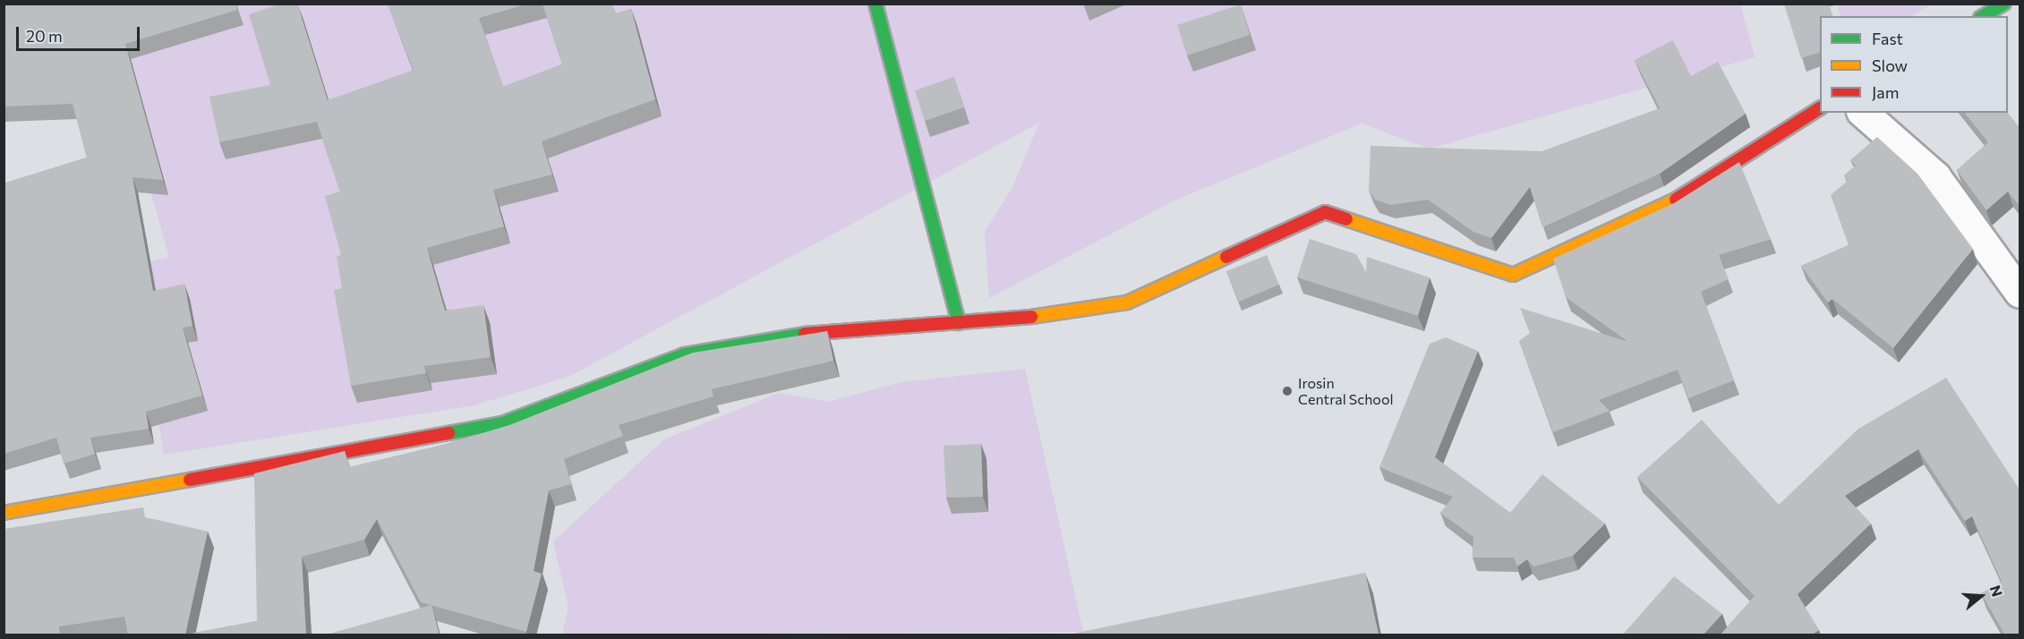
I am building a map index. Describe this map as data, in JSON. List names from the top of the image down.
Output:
{
  "places": ["Irosin Central School"],
  "legend": ["Fast", "Slow", "Jam"],
  "scale_bar": "20 m",
  "north": "right"
}
